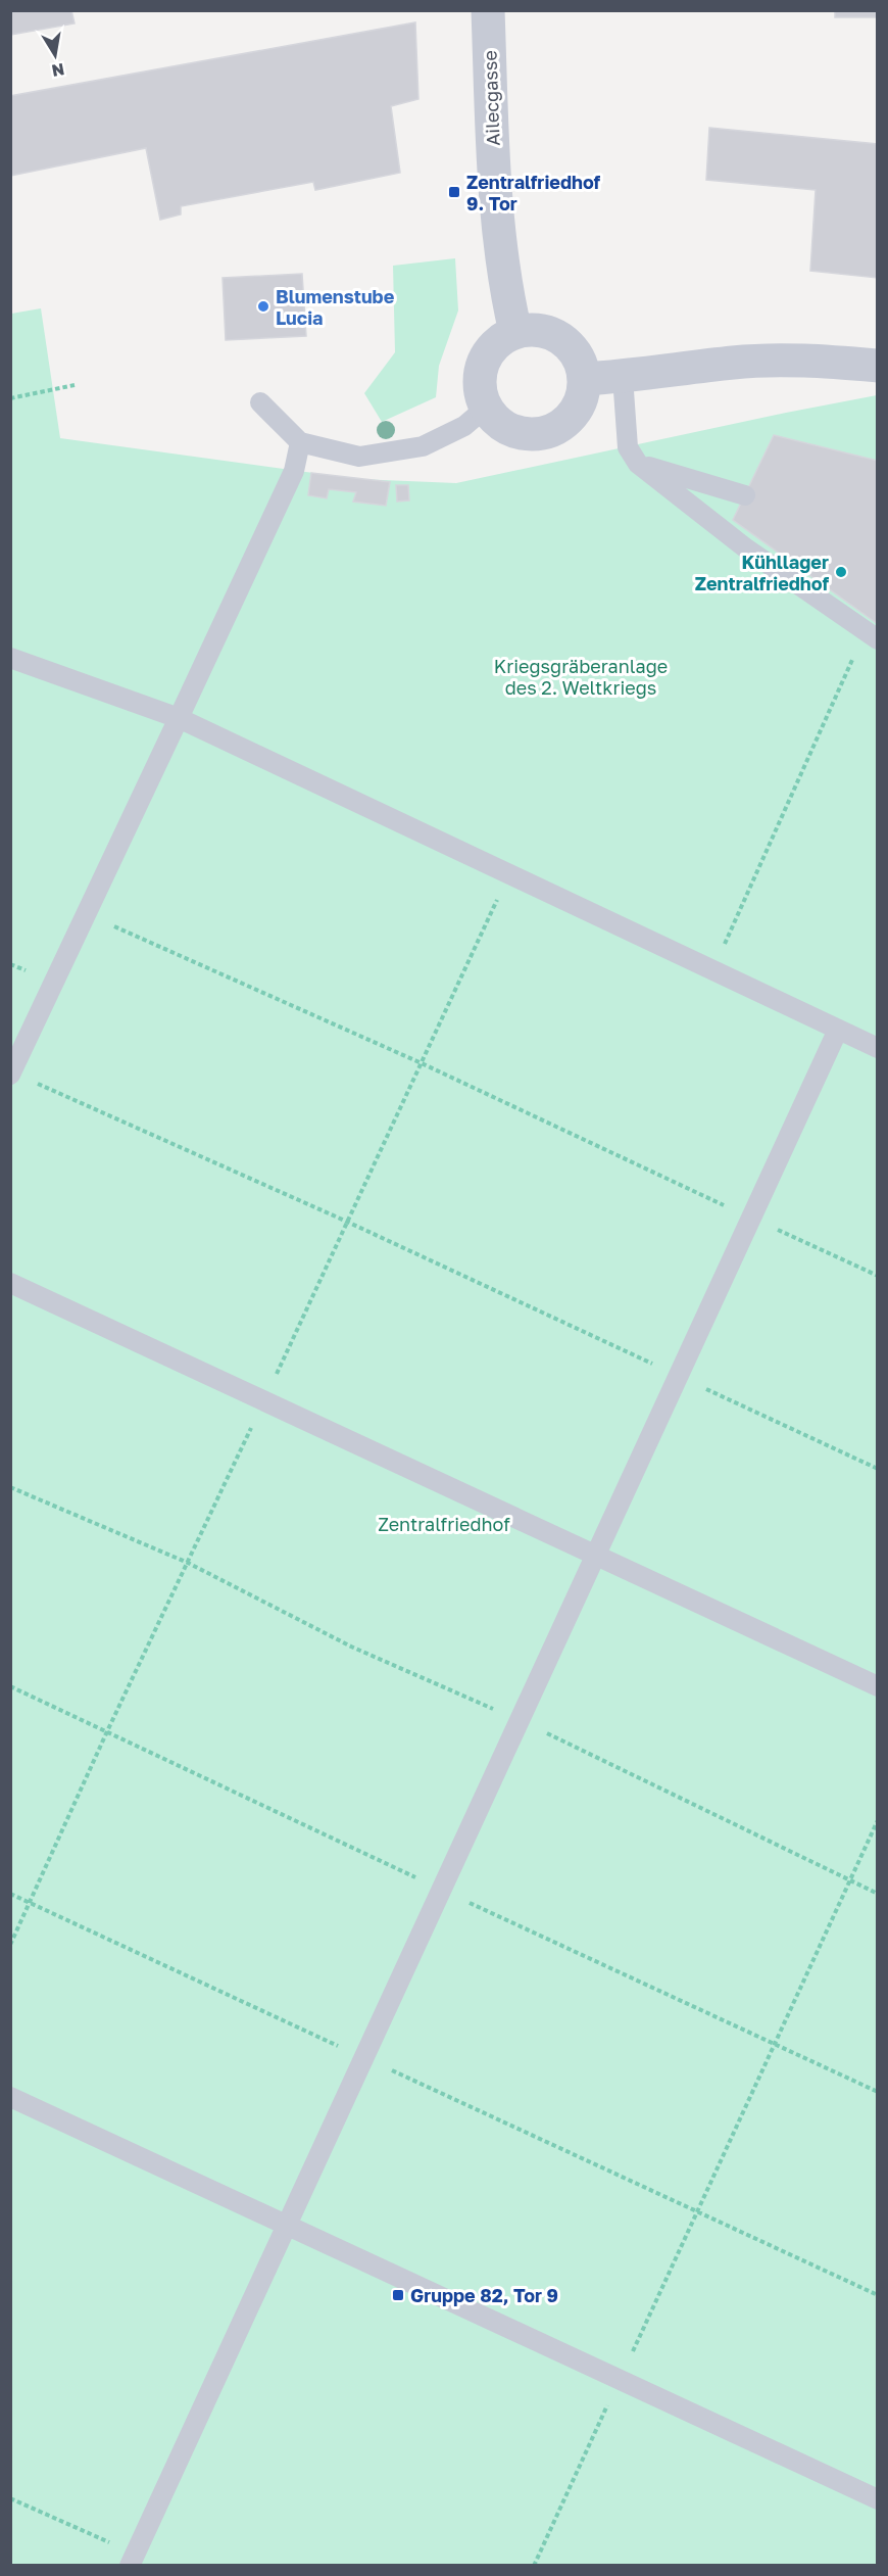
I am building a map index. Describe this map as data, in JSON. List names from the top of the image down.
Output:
{
  "streets": {
    "street": ["Ailecgasse"]
  },
  "parks": ["Kriegsgräberanlage des 2. Weltkriegs", "Zentralfriedhof"],
  "places": {
    "transit": ["Zentralfriedhof 9. Tor", "Gruppe 82, Tor 9"],
    "other": ["Blumenstube Lucia", "Kühllager Zentralfriedhof"]
  },
  "north": "bottom"
}
